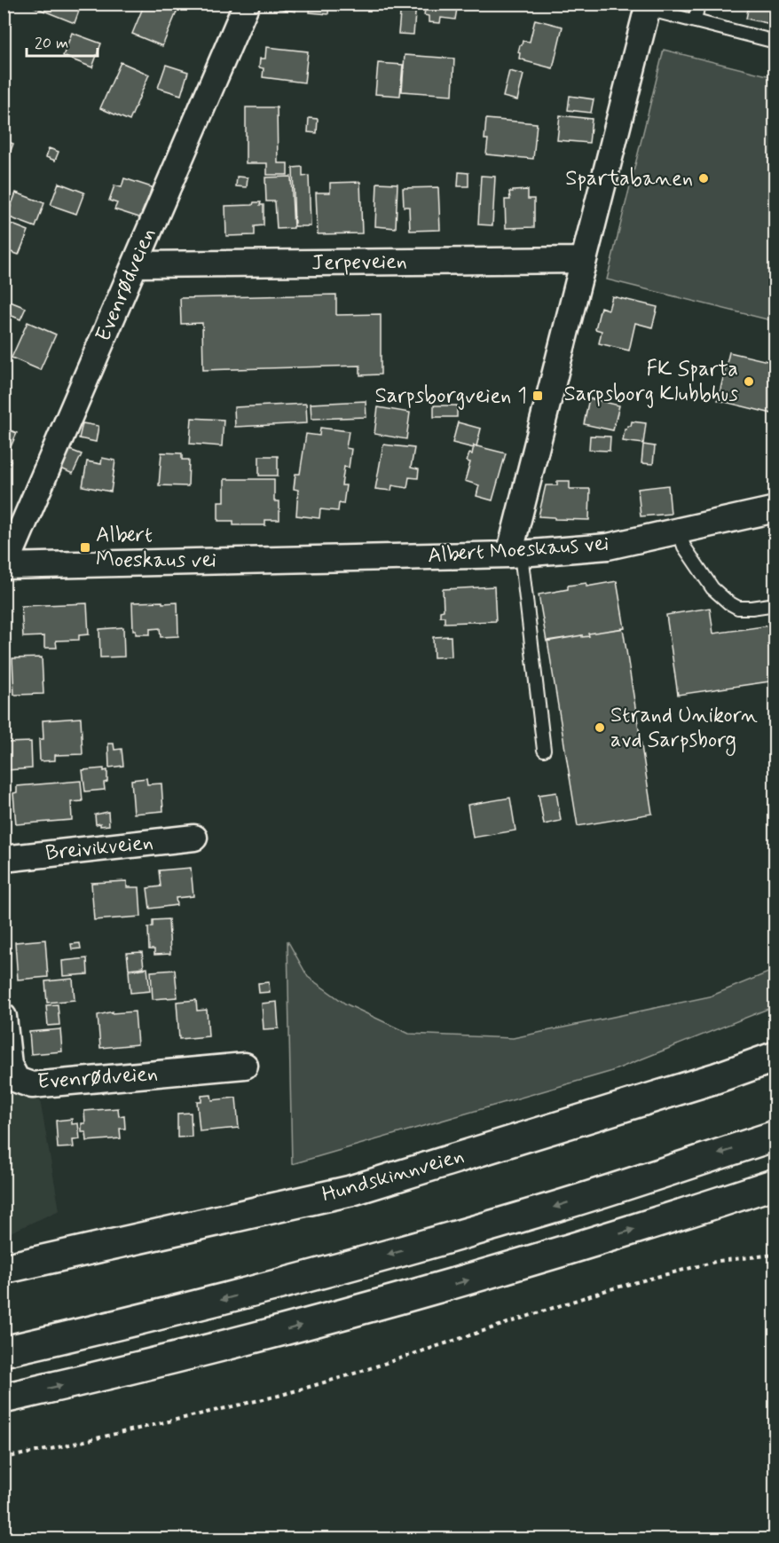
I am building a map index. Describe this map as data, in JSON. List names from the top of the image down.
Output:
{
  "streets": {
    "main road": ["Hundskinnveien"],
    "street": [
      "Jerpeveien",
      "Evenrødveien",
      "Albert Moeskaus vei",
      "Breivikveien"
    ]
  },
  "crossings": [
    ["Jerpeveien", "Evenrødveien"],
    ["Evenrødveien", "Albert Moeskaus vei"]
  ],
  "places": {
    "other": ["Spartabanen", "FK Sparta Sarpsborg Klubbhus", "Strand Unikorn avd Sarpsborg"],
    "transit": ["Sarpsborgveien 1", "Albert Moeskaus vei"]
  },
  "scale_bar": "20 m"
}
